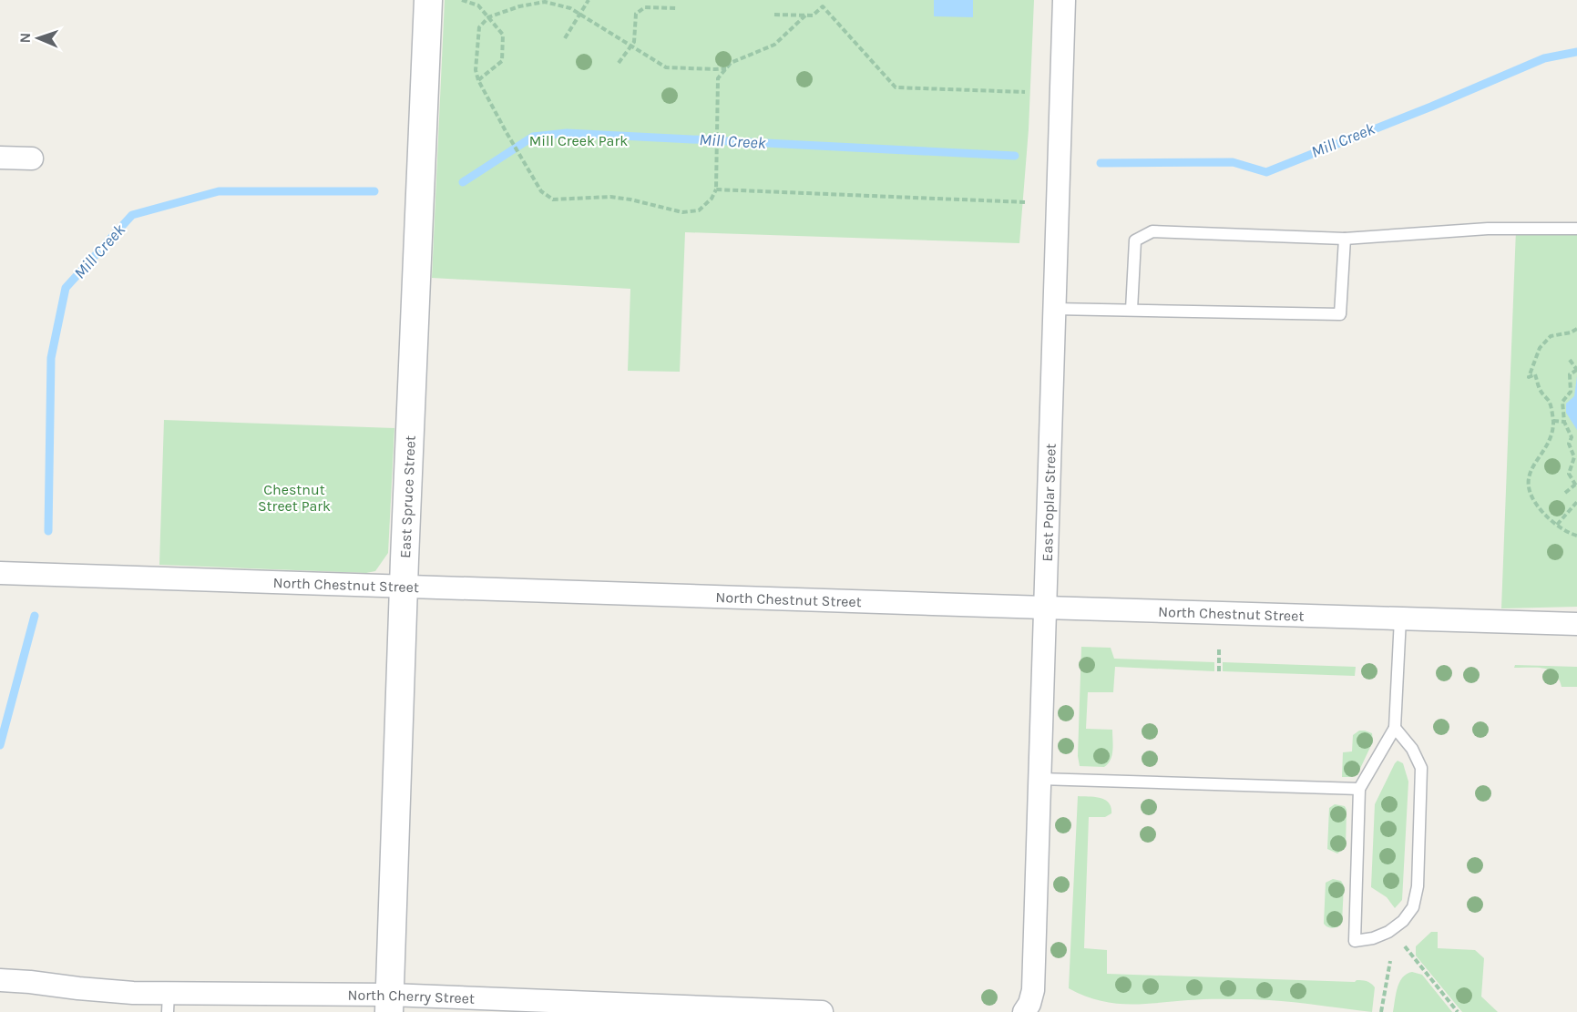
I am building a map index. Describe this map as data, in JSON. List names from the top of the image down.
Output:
{
  "streets": {
    "street": [
      "East Spruce Street",
      "East Poplar Street",
      "North Chestnut Street",
      "North Cherry Street"
    ]
  },
  "crossings": [
    ["East Spruce Street", "North Chestnut Street"],
    ["East Spruce Street", "North Cherry Street"],
    ["East Poplar Street", "North Chestnut Street"]
  ],
  "water": ["Mill Creek"],
  "parks": ["Mill Creek Park", "Chestnut Street Park"],
  "north": "left"
}
